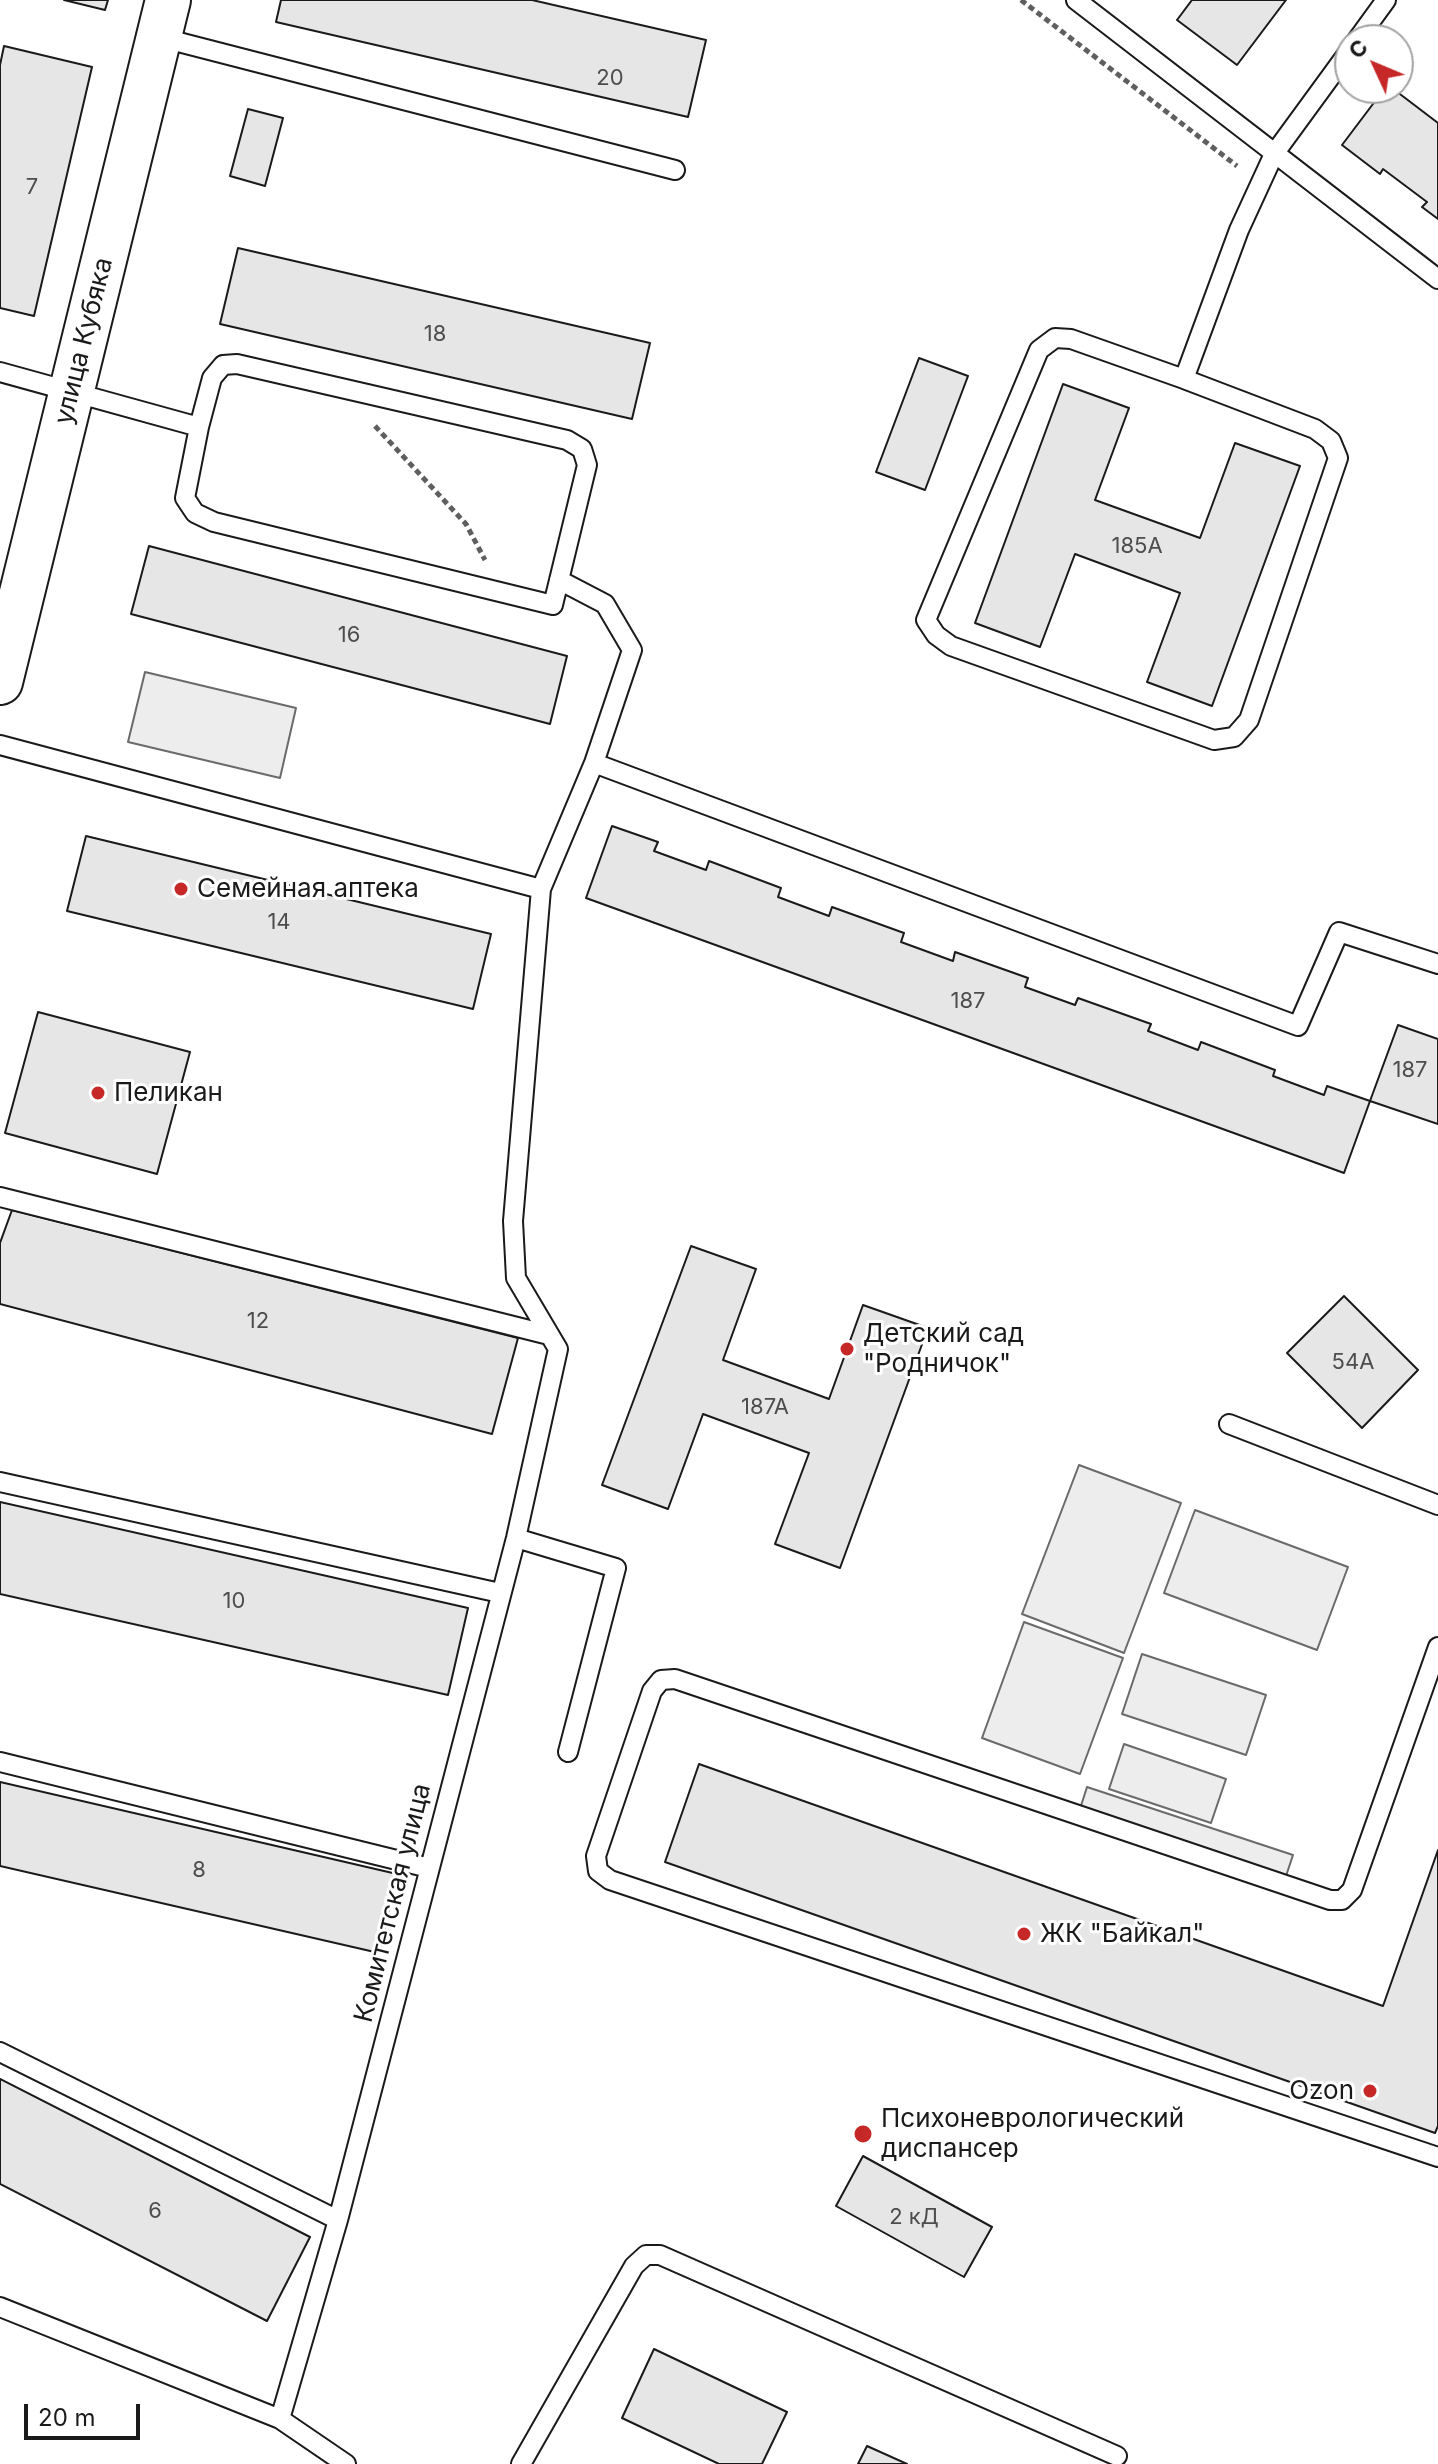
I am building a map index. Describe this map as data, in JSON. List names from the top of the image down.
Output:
{
  "streets": {
    "street": ["улица Кубяка"],
    "lane": ["Комитетская улица"]
  },
  "places": [
    "Семейная аптека",
    "Пеликан",
    "Детский сад \"Родничок\"",
    "ЖК \"Байкал\"",
    "Ozon",
    "Психоневрологический диспансер"
  ],
  "house_numbers": [
    "20",
    "7",
    "18",
    "185А",
    "16",
    "14",
    "187",
    "187",
    "12",
    "54А",
    "187А",
    "10",
    "8",
    "6",
    "2 кД"
  ],
  "scale_bar": "20 m",
  "north": "top left"
}
